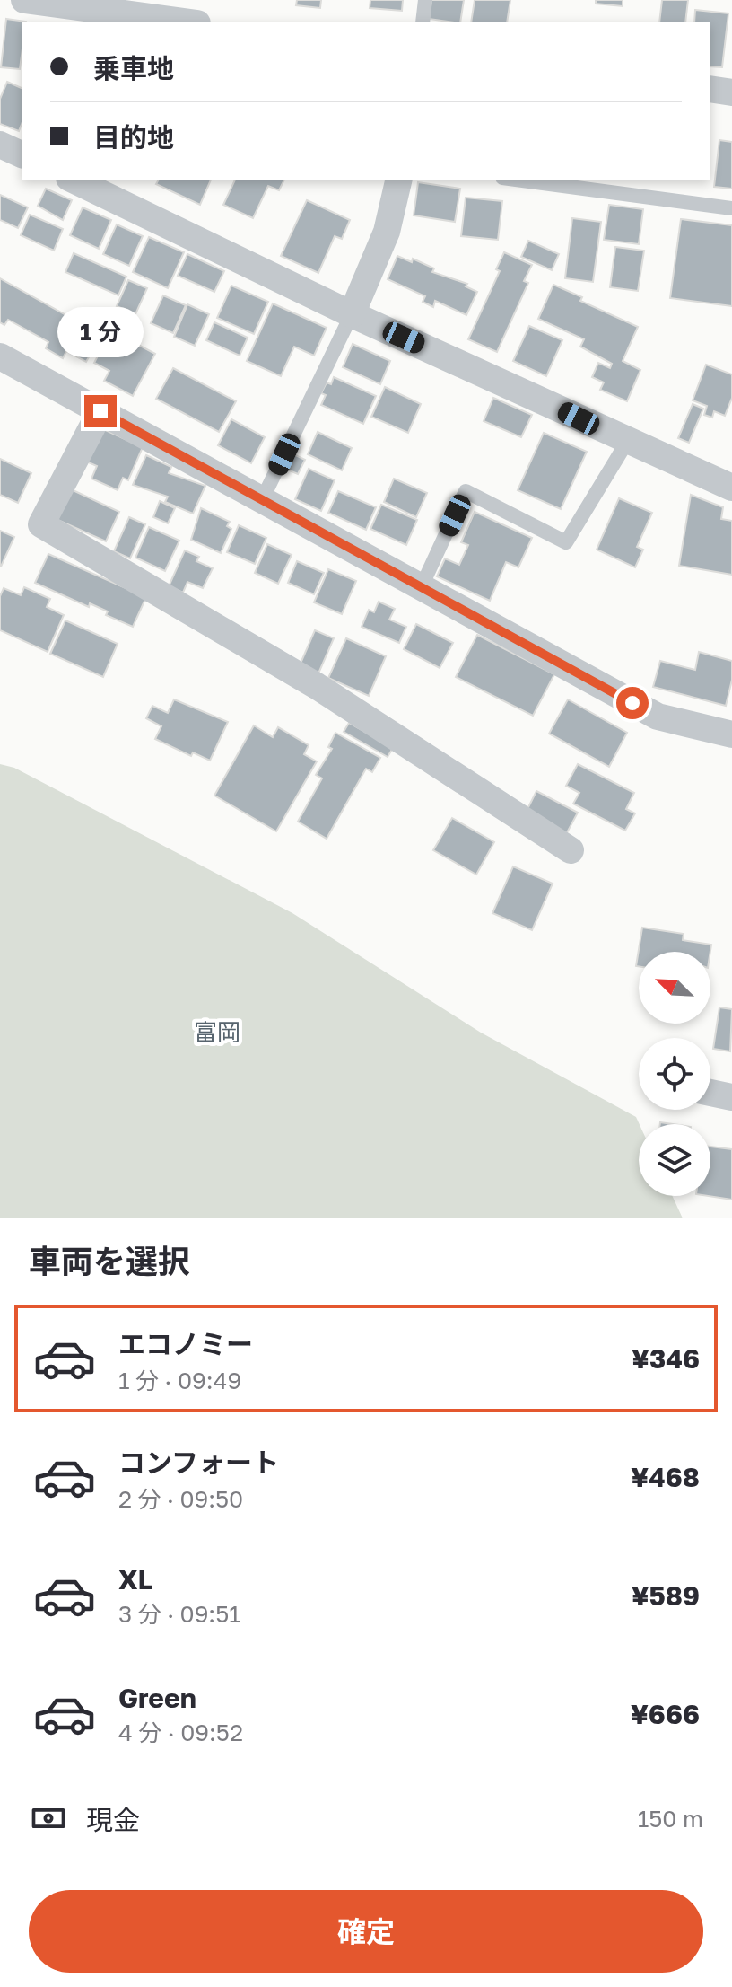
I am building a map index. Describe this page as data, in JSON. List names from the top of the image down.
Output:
{
  "districts": ["富岡"],
  "north": "top left",
  "page": {
    "banner": ["乗車地", "目的地"],
    "bubble": "1 分",
    "heading": "車両を選択",
    "list": [
      {
        "name": "エコノミー",
        "note": "1 分 · 09:49",
        "value": "¥346"
      },
      {
        "name": "コンフォート",
        "note": "2 分 · 09:50",
        "value": "¥468"
      },
      {
        "name": "XL",
        "note": "3 分 · 09:51",
        "value": "¥589"
      },
      {
        "name": "Green",
        "note": "4 分 · 09:52",
        "value": "¥666"
      }
    ],
    "pay": ["現金", "150 m"],
    "buttons": "確定"
  }
}
